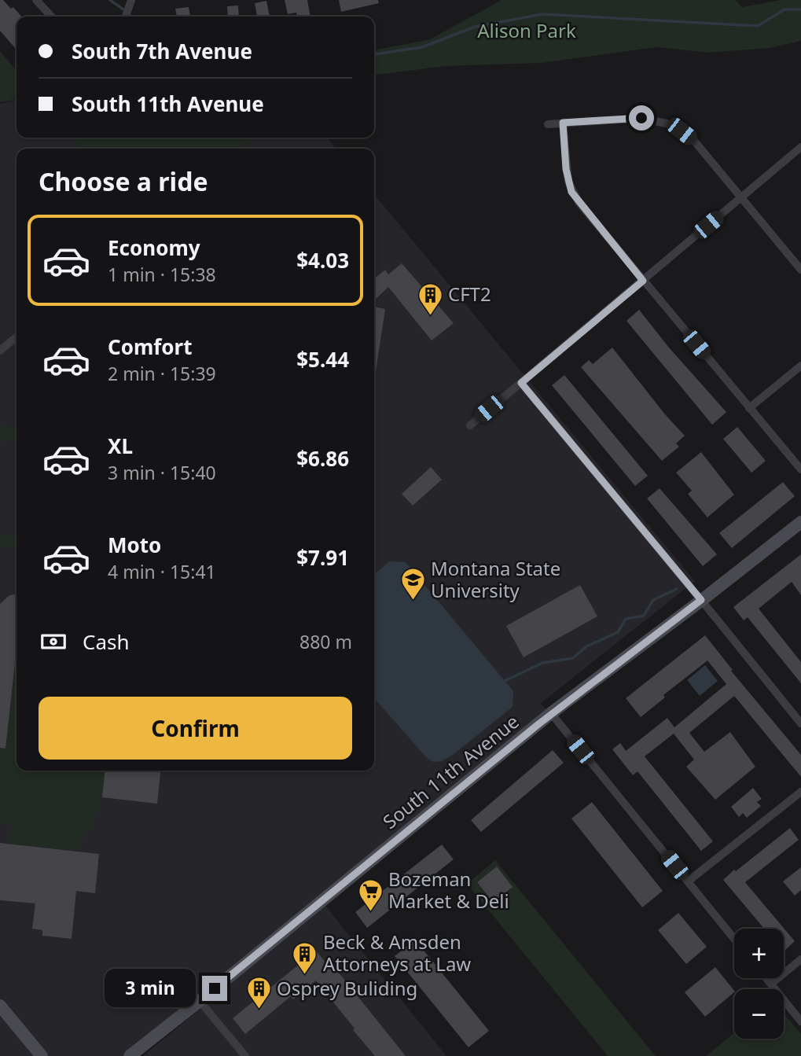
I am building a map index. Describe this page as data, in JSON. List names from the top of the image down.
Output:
{
  "streets": {
    "street": ["South 11th Avenue"]
  },
  "parks": ["Alison Park"],
  "places": {
    "building": ["CFT2", "Beck & Amsden Attorneys at Law", "Osprey Buliding"],
    "school or university": ["Montana State University"],
    "supermarket": ["Bozeman Market & Deli"]
  },
  "page": {
    "banner": ["South 7th Avenue", "South 11th Avenue"],
    "heading": "Choose a ride",
    "list": [
      {
        "name": "Economy",
        "note": "1 min · 15:38",
        "value": "$4.03"
      },
      {
        "name": "Comfort",
        "note": "2 min · 15:39",
        "value": "$5.44"
      },
      {
        "name": "XL",
        "note": "3 min · 15:40",
        "value": "$6.86"
      },
      {
        "name": "Moto",
        "note": "4 min · 15:41",
        "value": "$7.91"
      }
    ],
    "pay": ["Cash", "880 m"],
    "buttons": "Confirm",
    "map_buttons": ["+", "−"],
    "bubble": "3 min"
  }
}
